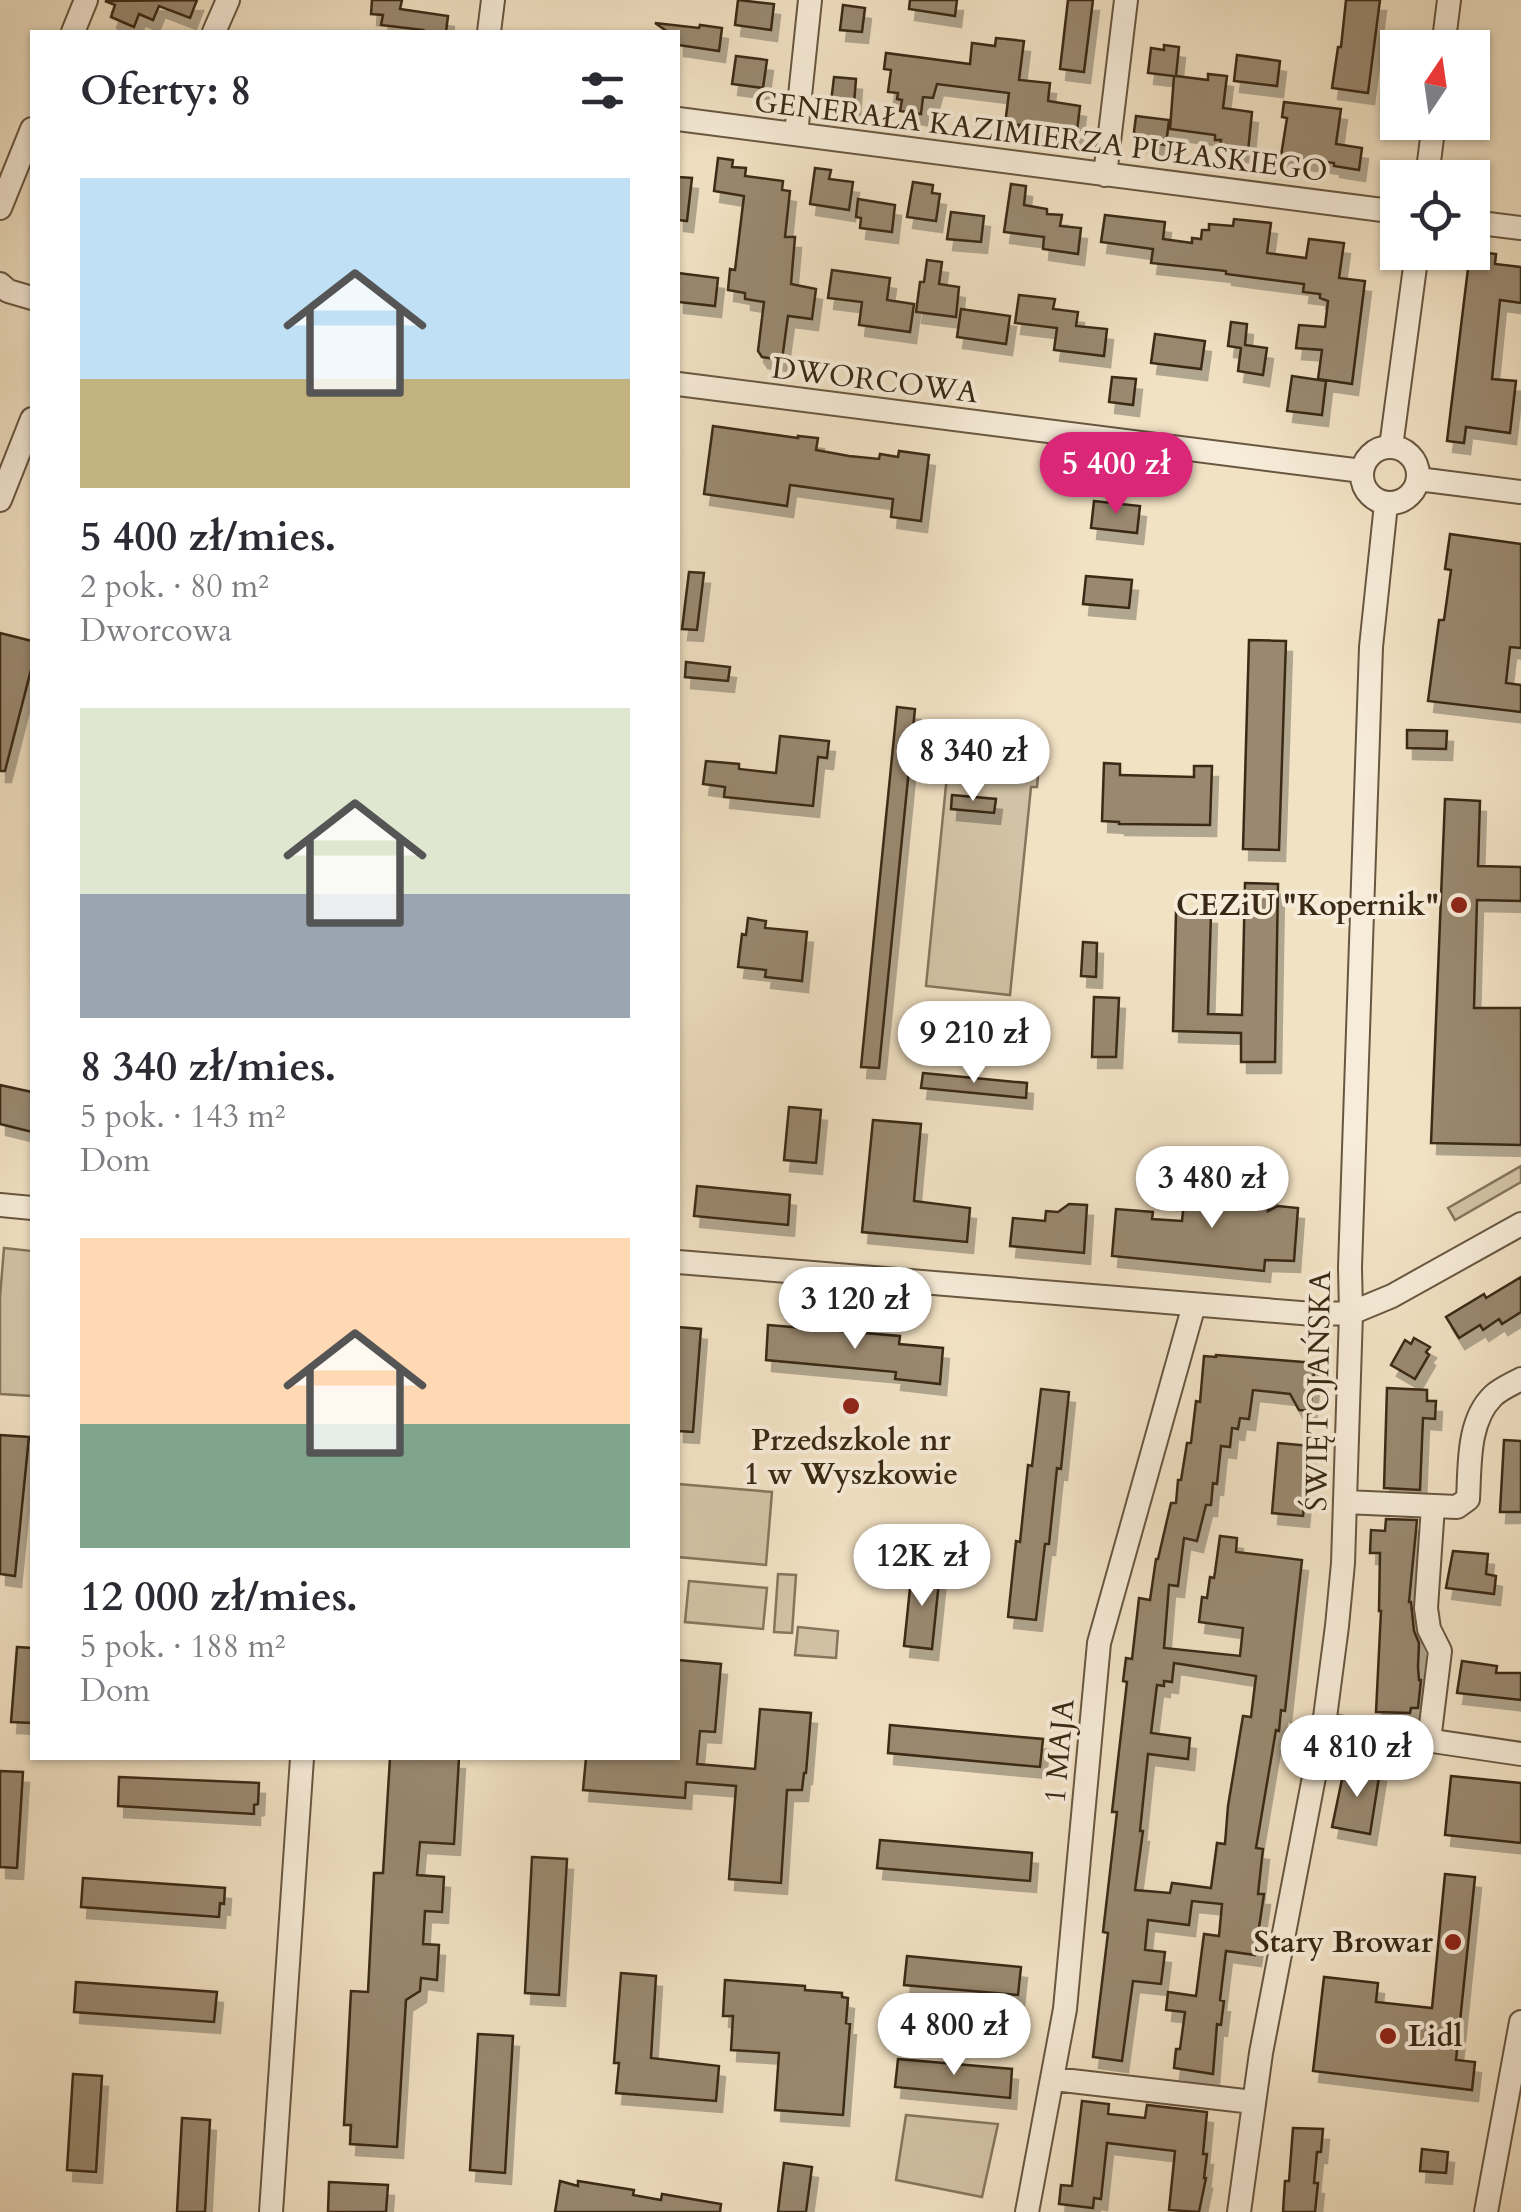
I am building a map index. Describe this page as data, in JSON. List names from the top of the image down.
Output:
{
  "streets": {
    "street": [
      "GENERAŁA KAZIMIERZA PUŁASKIEGO",
      "DWORCOWA",
      "ŚWIĘTOJAŃSKA",
      "1 MAJA"
    ]
  },
  "crossings": [
    ["DWORCOWA", "ŚWIĘTOJAŃSKA"]
  ],
  "places": [
    "CEZiU \"Kopernik\"",
    "Przedszkole nr 1 w Wyszkowie",
    "Stary Browar",
    "Lidl"
  ],
  "north": "top",
  "page": {
    "heading": "Oferty: 8",
    "list": [
      {
        "name": "5 400 zł/mies.",
        "note": "2 pok. · 80 m² · Dworcowa"
      },
      {
        "name": "8 340 zł/mies.",
        "note": "5 pok. · 143 m² · Dom"
      },
      {
        "name": "12 000 zł/mies.",
        "note": "5 pok. · 188 m² · Dom"
      }
    ],
    "price": [
      "5 400 zł",
      "8 340 zł",
      "9 210 zł",
      "3 480 zł",
      "3 120 zł",
      "12K zł",
      "4 810 zł",
      "4 800 zł"
    ]
  }
}
